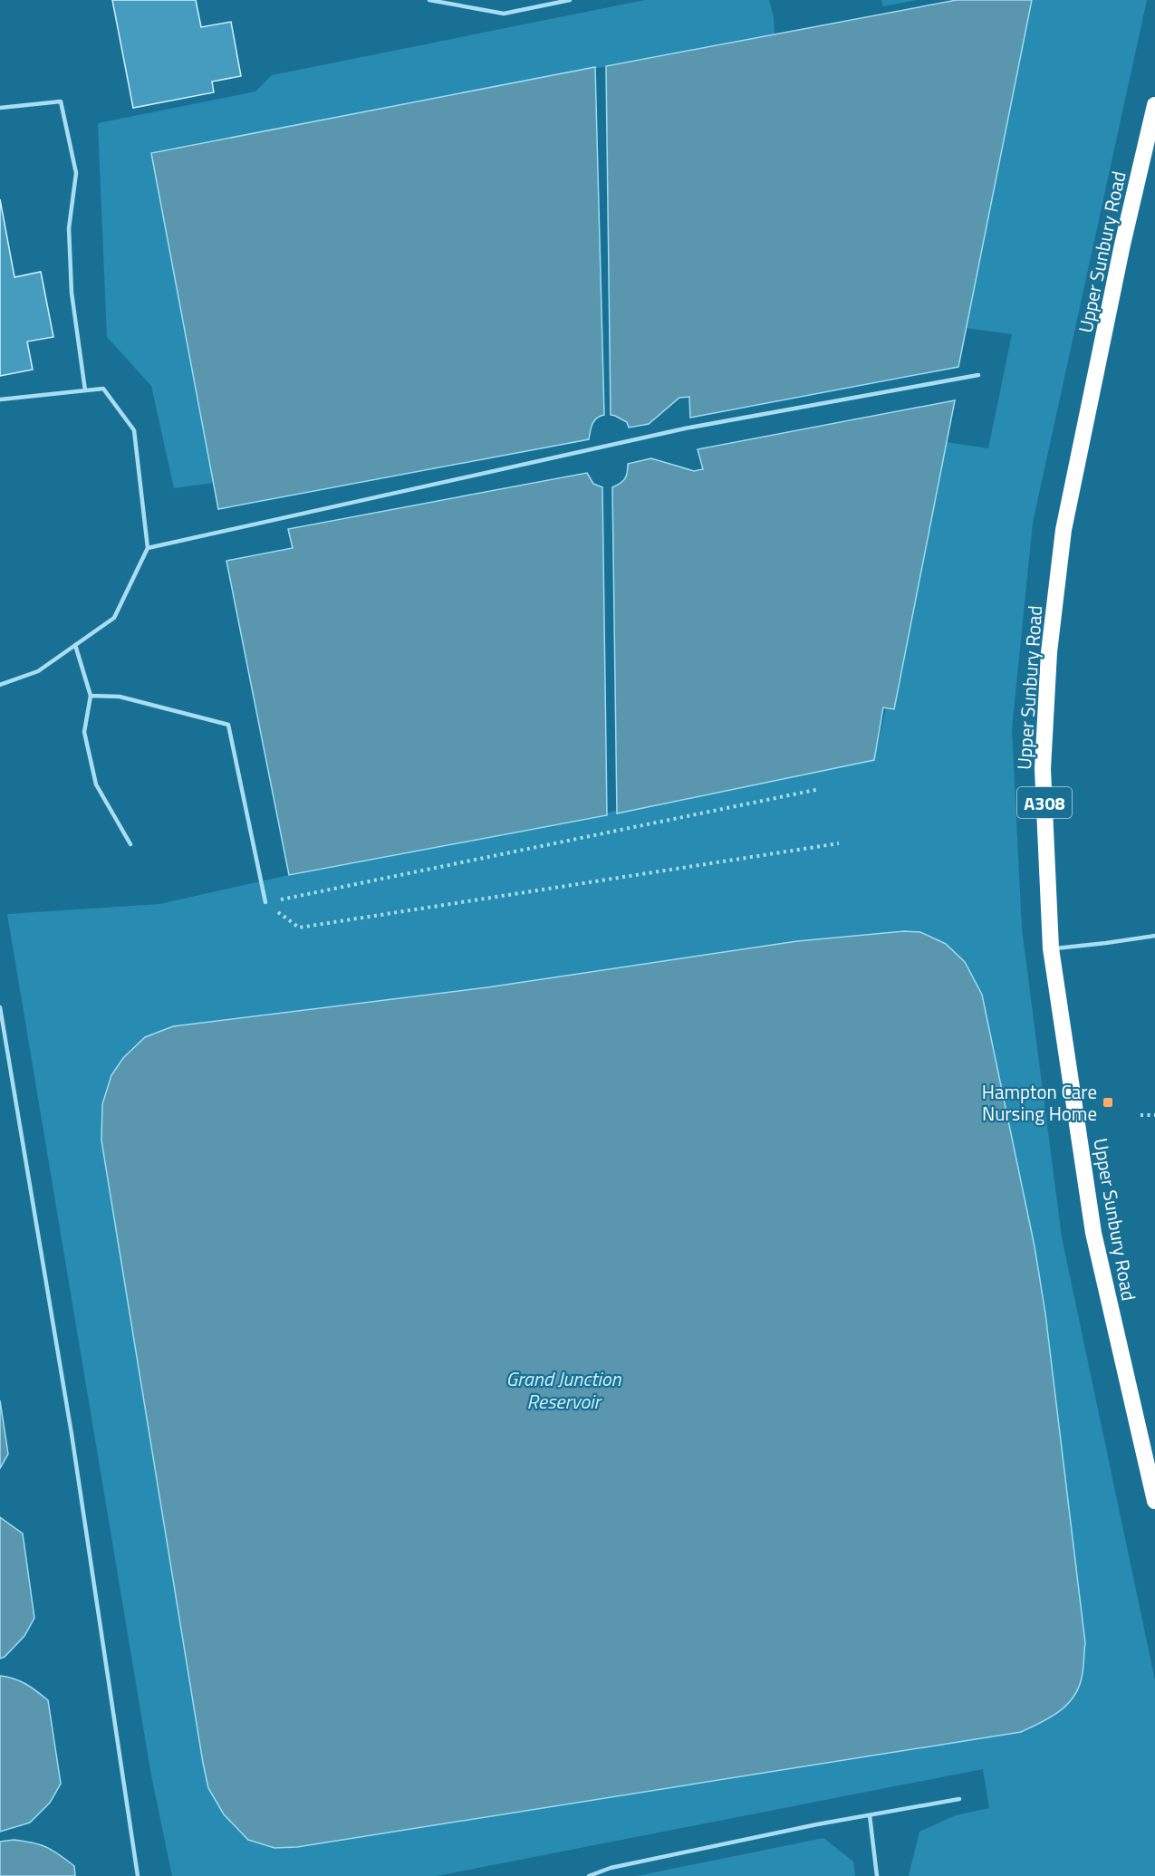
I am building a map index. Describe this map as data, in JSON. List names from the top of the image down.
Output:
{
  "streets": {
    "highway": ["Upper Sunbury Road", "A308"]
  },
  "water": ["Grand Junction Reservoir"],
  "places": {
    "transit": ["Hampton Care Nursing Home"]
  }
}
